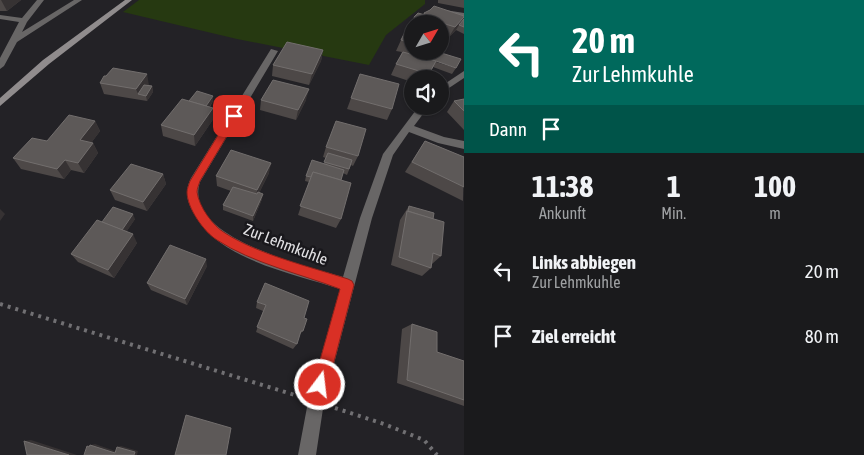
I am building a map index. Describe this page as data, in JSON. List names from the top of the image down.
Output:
{
  "streets": {
    "street": ["Zur Lehmkuhle"]
  },
  "north": "top right",
  "page": {
    "turn": ["20 m", "Zur Lehmkuhle"],
    "then": "Dann",
    "eta": [
      "11:38",
      "Ankunft",
      "1",
      "Min.",
      "100",
      "m"
    ],
    "list": [
      {
        "name": "Links abbiegen",
        "note": "Zur Lehmkuhle",
        "value": "20 m"
      },
      {
        "name": "Ziel erreicht",
        "value": "80 m"
      }
    ]
  }
}
